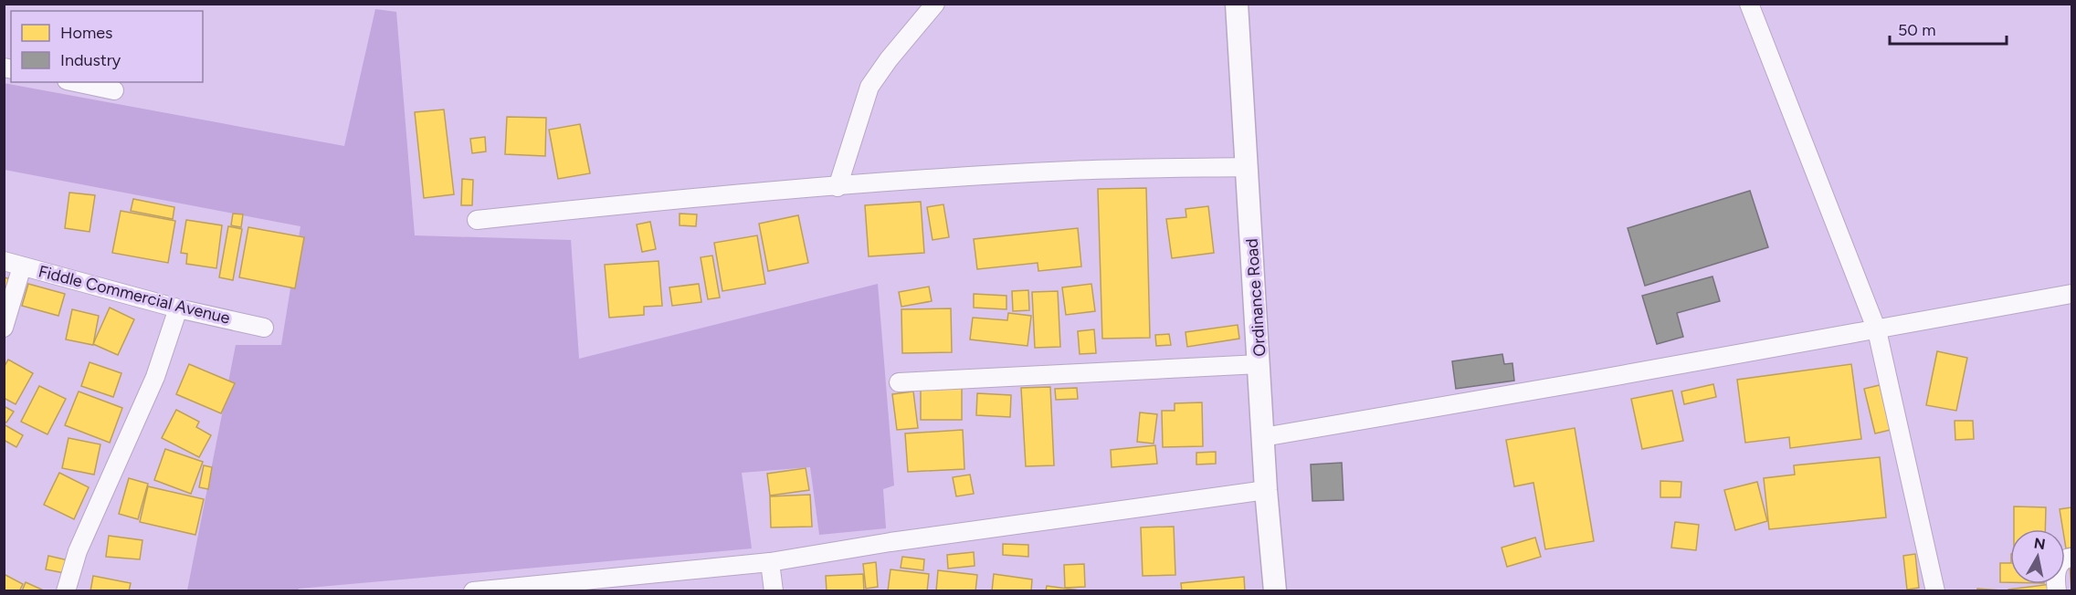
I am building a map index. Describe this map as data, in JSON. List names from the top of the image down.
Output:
{
  "streets": {
    "street": ["Fiddle Commercial Avenue", "Ordinance Road"]
  },
  "legend": ["Homes", "Industry"],
  "scale_bar": "50 m",
  "north": "top"
}
